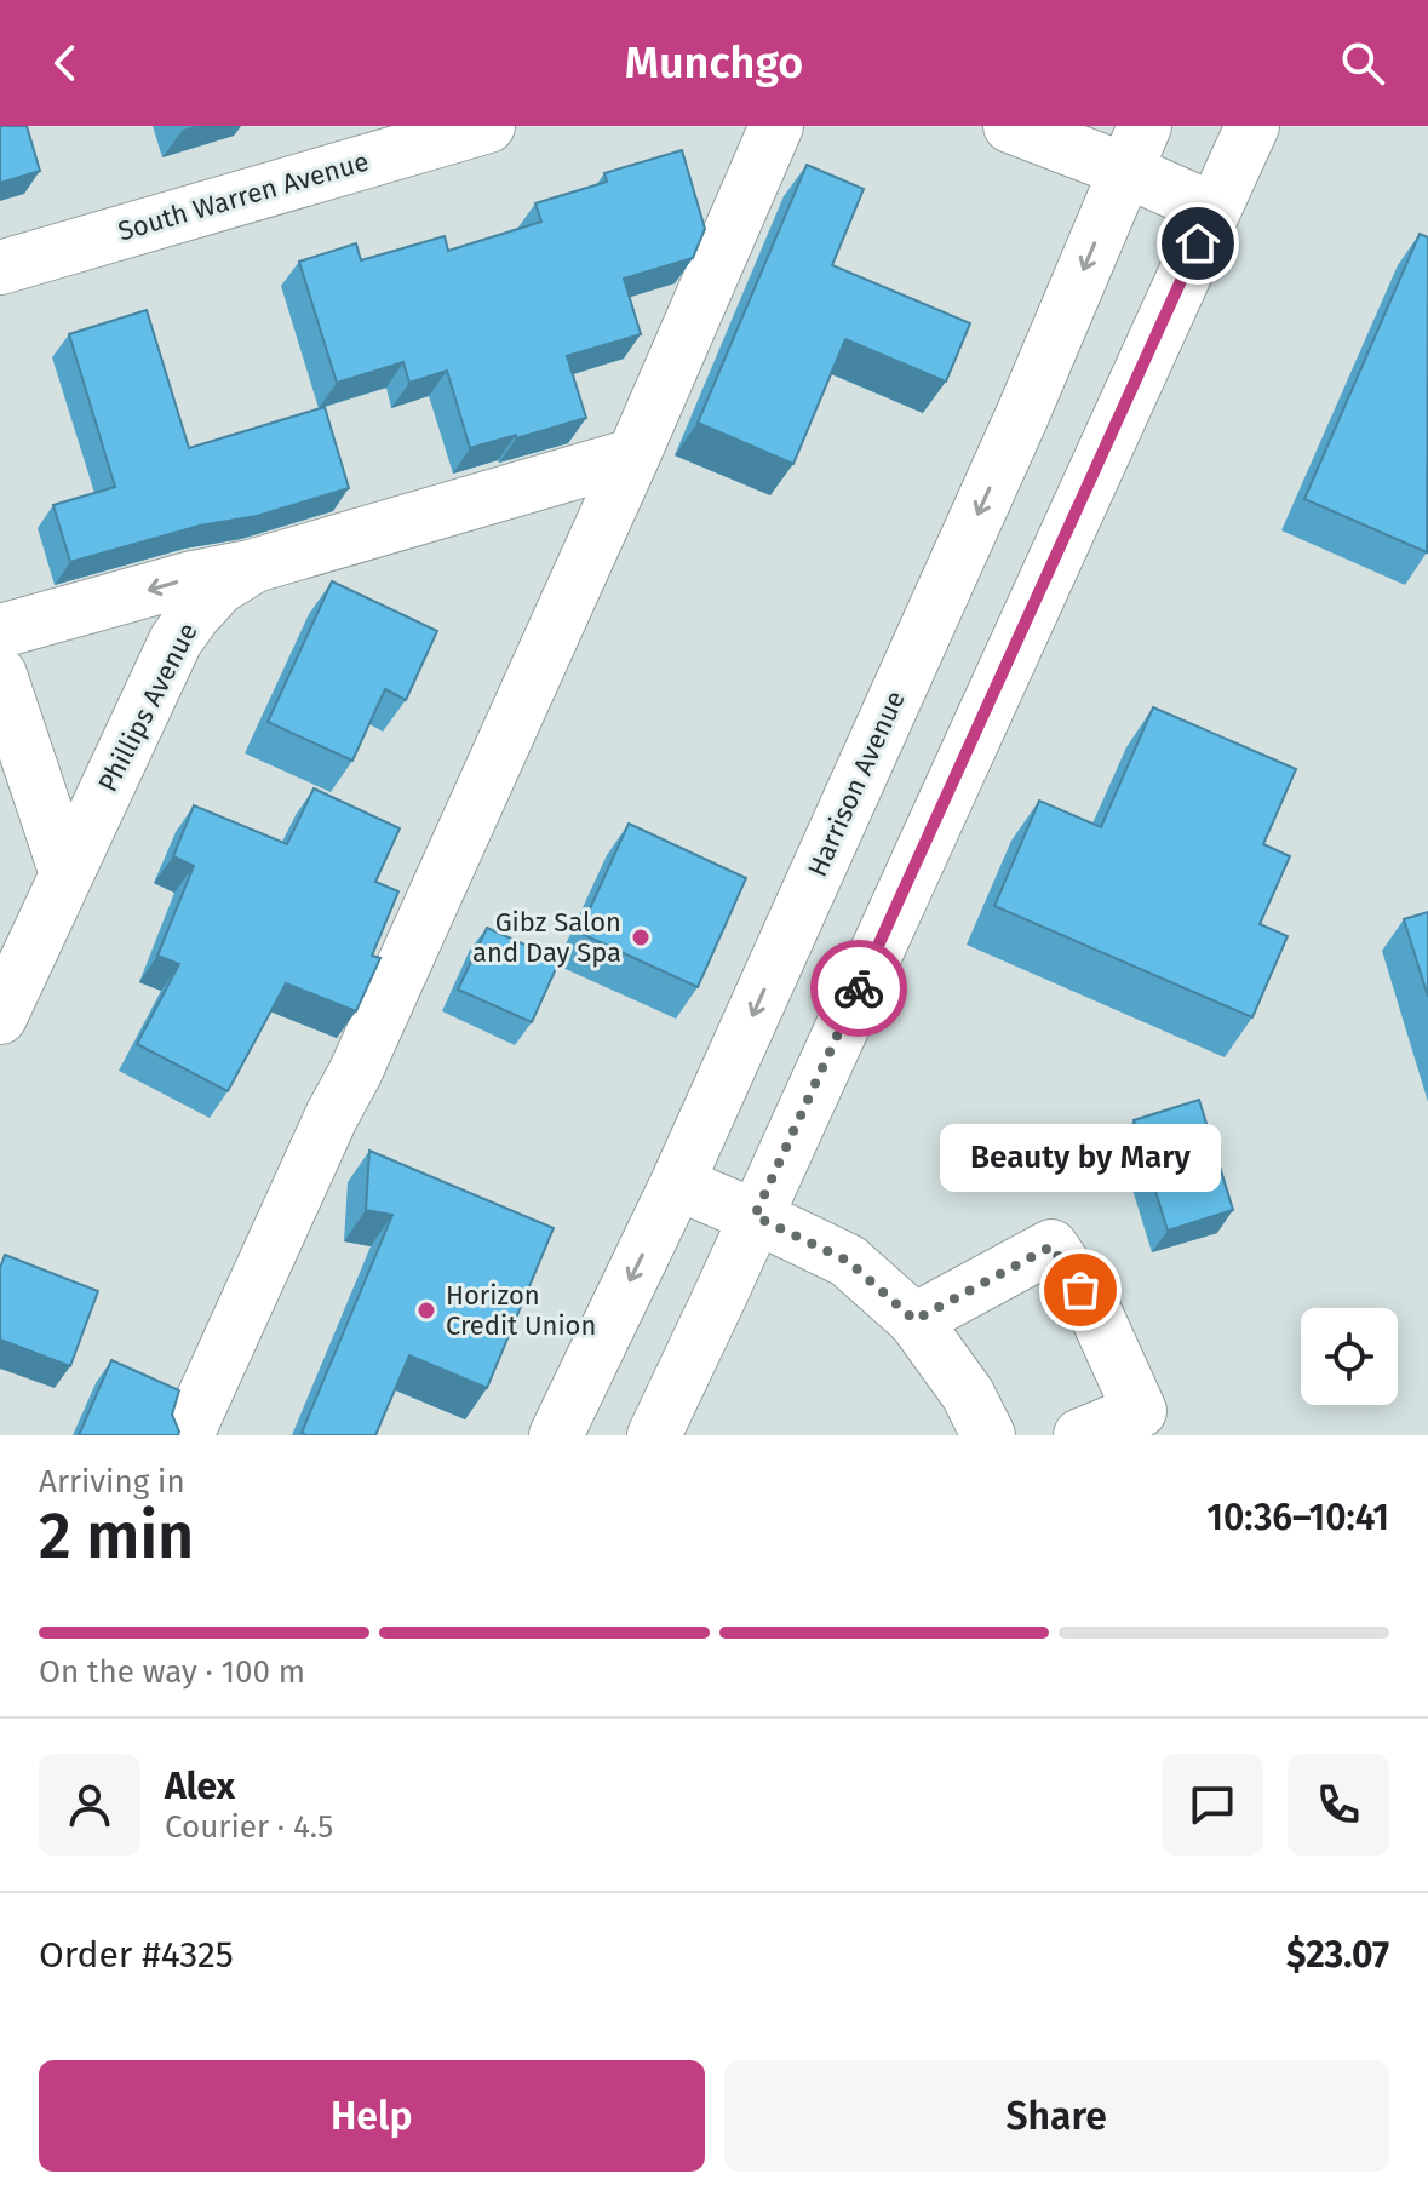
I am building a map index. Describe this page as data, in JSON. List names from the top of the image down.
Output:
{
  "streets": {
    "main road": ["South Warren Avenue", "Phillips Avenue", "Harrison Avenue"]
  },
  "places": ["Gibz Salon and Day Spa", "Beauty by Mary", "Horizon Credit Union"],
  "page": {
    "header": "Munchgo",
    "bubble": "Beauty by Mary",
    "heading": ["2 min", "Arriving in", "10:36–10:41"],
    "panel": [
      "Alex",
      "Courier · 4.5",
      "Order #4325",
      "$23.07"
    ],
    "bar": "On the way · 100 m",
    "buttons": ["Help", "Share"]
  }
}
